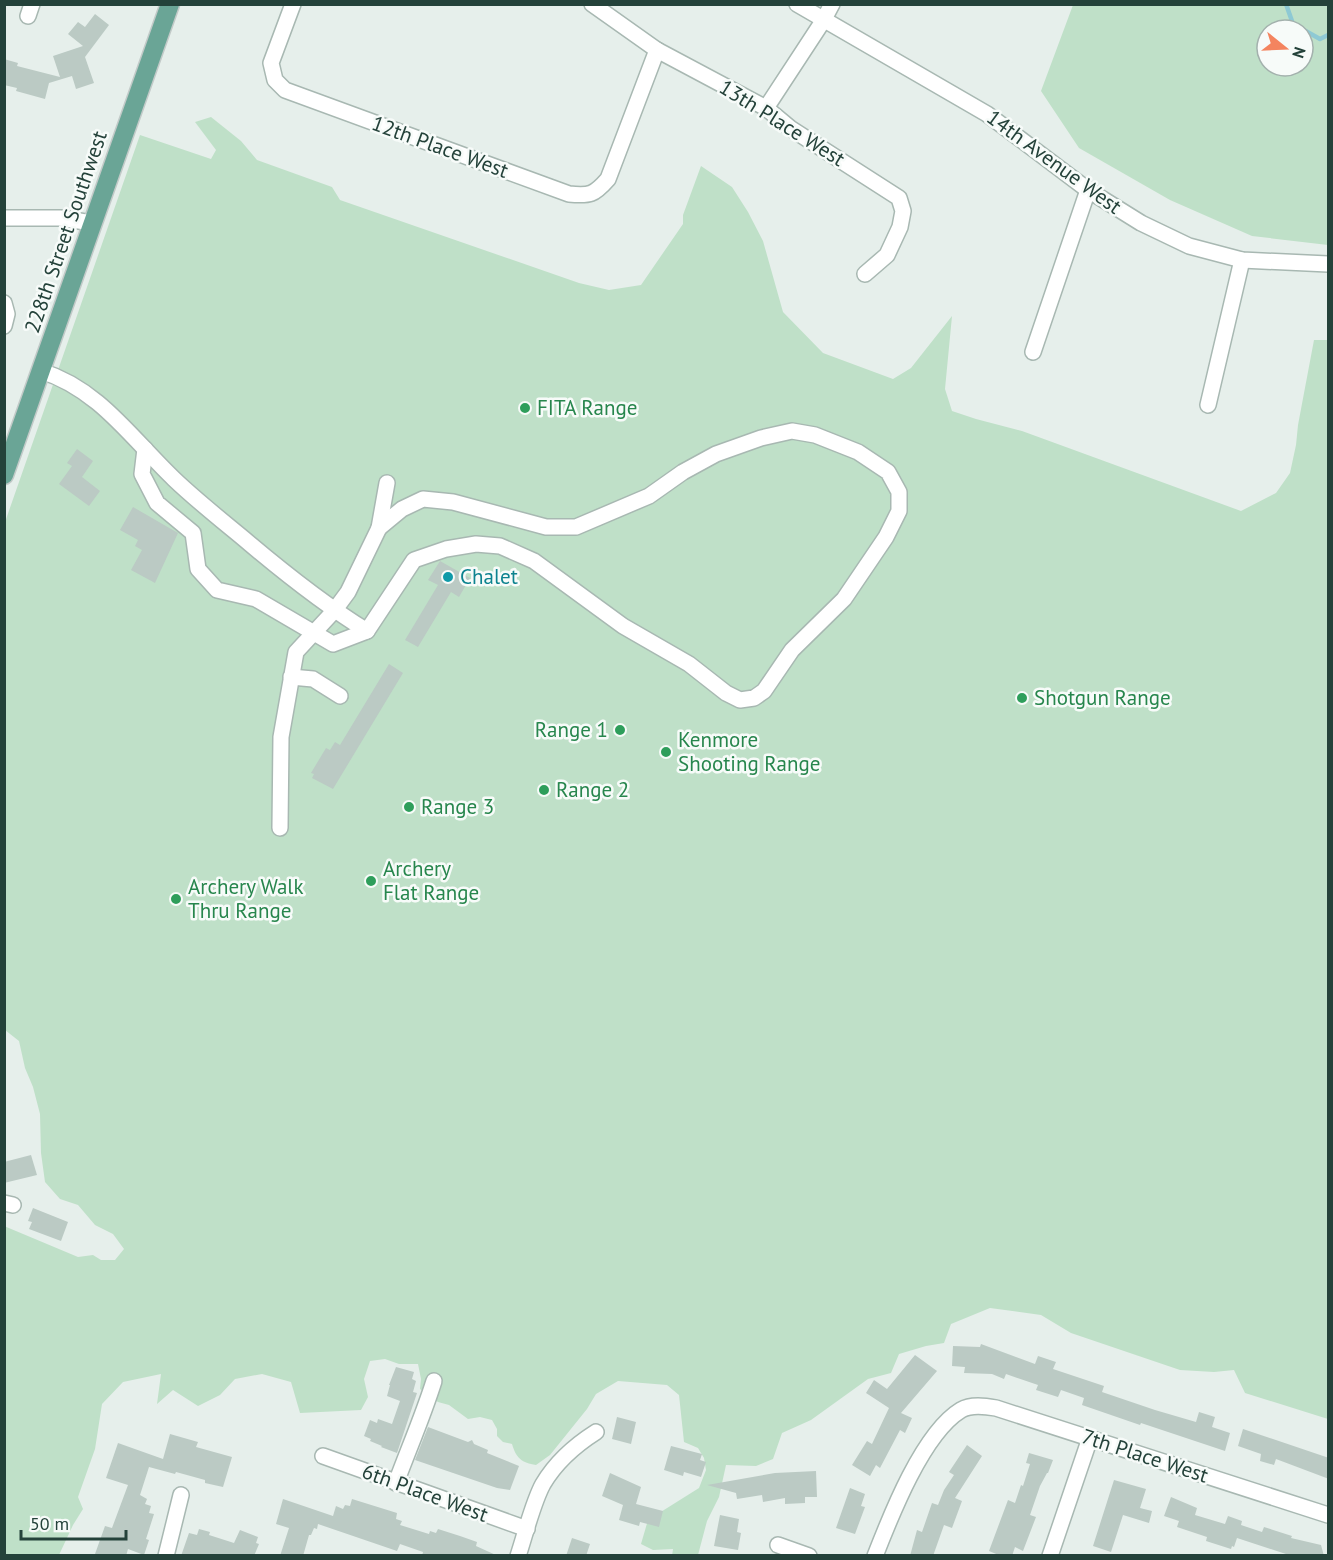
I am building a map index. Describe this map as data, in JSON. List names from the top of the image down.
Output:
{
  "streets": {
    "main road": ["228th Street Southwest"],
    "street": [
      "13th Place West",
      "12th Place West",
      "14th Avenue West",
      "7th Place West",
      "6th Place West"
    ]
  },
  "crossings": [
    ["13th Place West", "12th Place West"]
  ],
  "places": [
    "FITA Range",
    "Chalet",
    "Shotgun Range",
    "Range 1",
    "Kenmore Shooting Range",
    "Range 2",
    "Range 3",
    "Archery Flat Range",
    "Archery Walk Thru Range"
  ],
  "scale_bar": "50 m",
  "north": "right"
}
